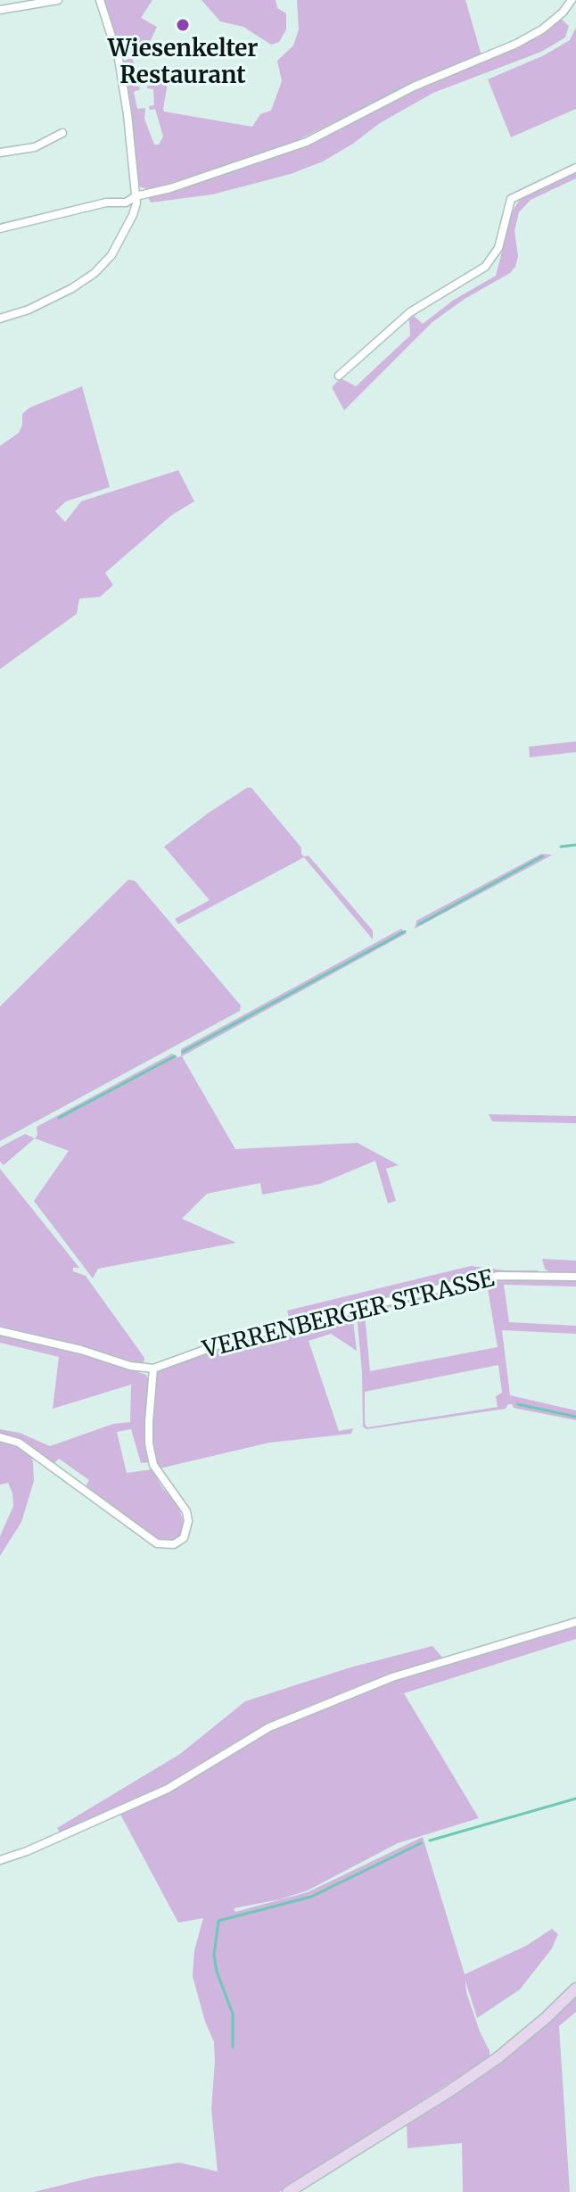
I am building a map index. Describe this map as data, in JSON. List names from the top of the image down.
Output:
{
  "streets": {
    "street": ["VERRENBERGER STRASSE"]
  },
  "places": ["Wiesenkelter Restaurant"]
}
